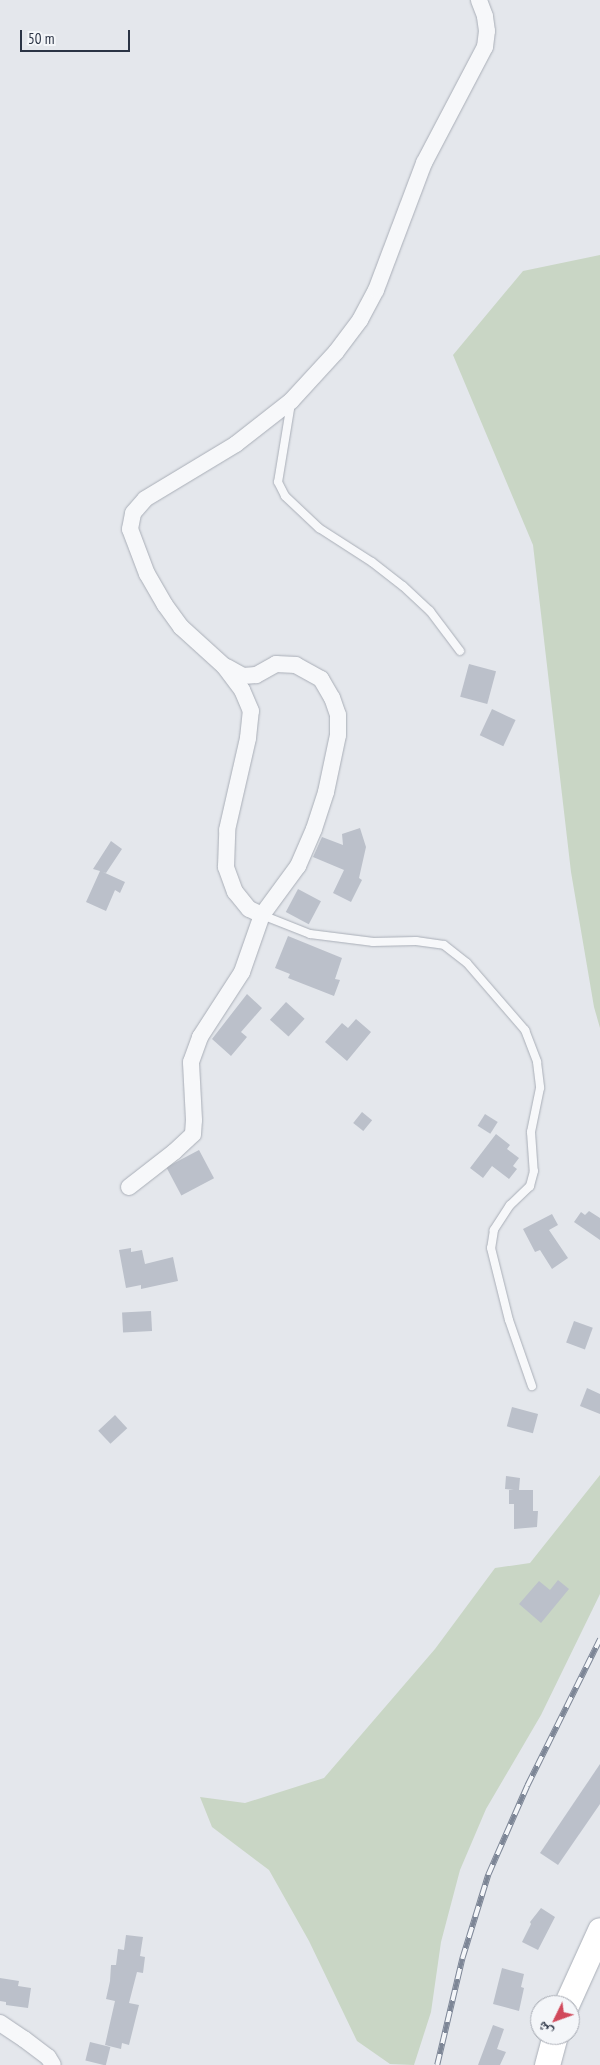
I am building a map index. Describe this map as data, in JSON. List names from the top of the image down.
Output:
{
  "scale_bar": "50 m",
  "north": "bottom left"
}
